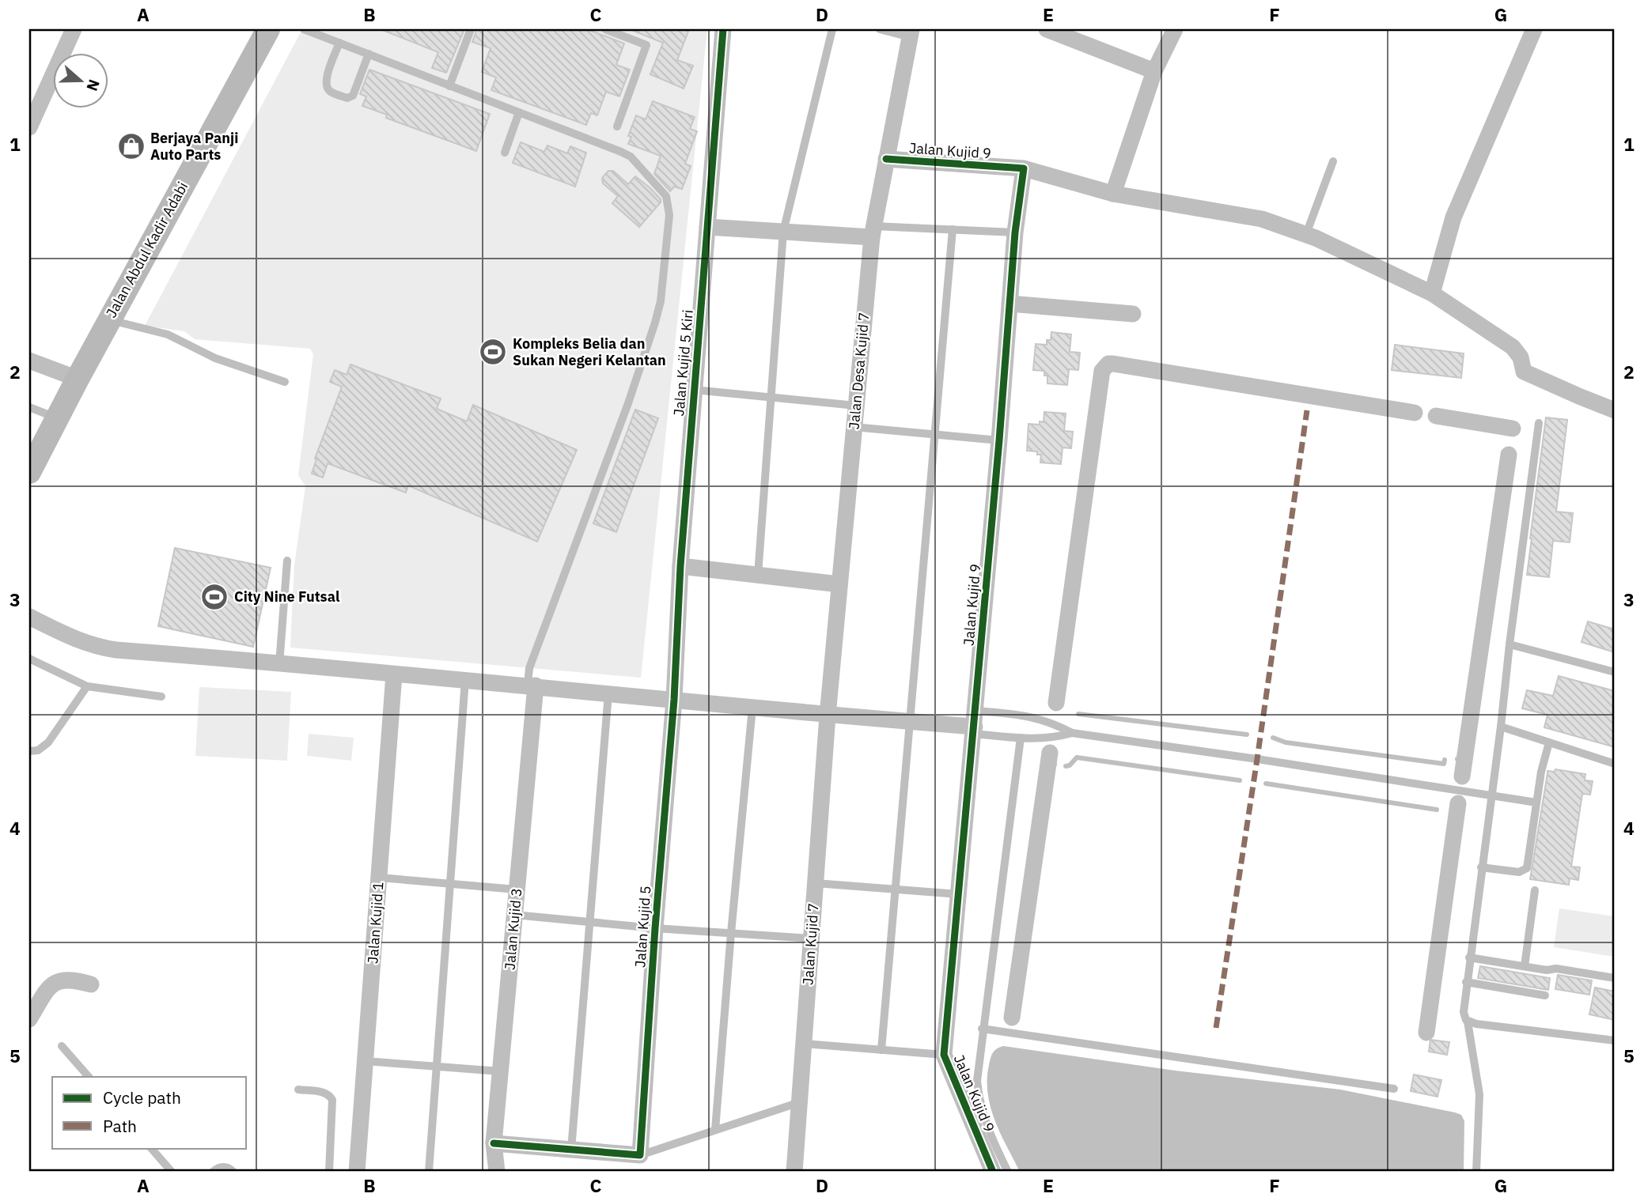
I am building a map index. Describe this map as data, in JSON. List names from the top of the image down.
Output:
{
  "streets": {
    "main road": ["Jalan Abdul Kadir Adabi"],
    "street": [
      "Jalan Kujid 9",
      "Jalan Kujid 5 Kiri",
      "Jalan Desa Kujid 7",
      "Jalan Kujid 1",
      "Jalan Kujid 5",
      "Jalan Kujid 3",
      "Jalan Kujid 7"
    ]
  },
  "crossings": [
    ["Jalan Kujid 9", "Jalan Desa Kujid 7"],
    ["Jalan Kujid 5 Kiri", "Jalan Kujid 5"],
    ["Jalan Desa Kujid 7", "Jalan Kujid 7"]
  ],
  "places": {
    "shop": ["Berjaya Panji Auto Parts"],
    "sports": ["Kompleks Belia dan Sukan Negeri Kelantan", "City Nine Futsal"]
  },
  "legend": ["Cycle path", "Path"],
  "north": "right",
  "grid": {
    "columns": [
      "A",
      "B",
      "C",
      "D",
      "E",
      "F",
      "G"
    ],
    "rows": [
      "1",
      "2",
      "3",
      "4",
      "5"
    ]
  }
}
